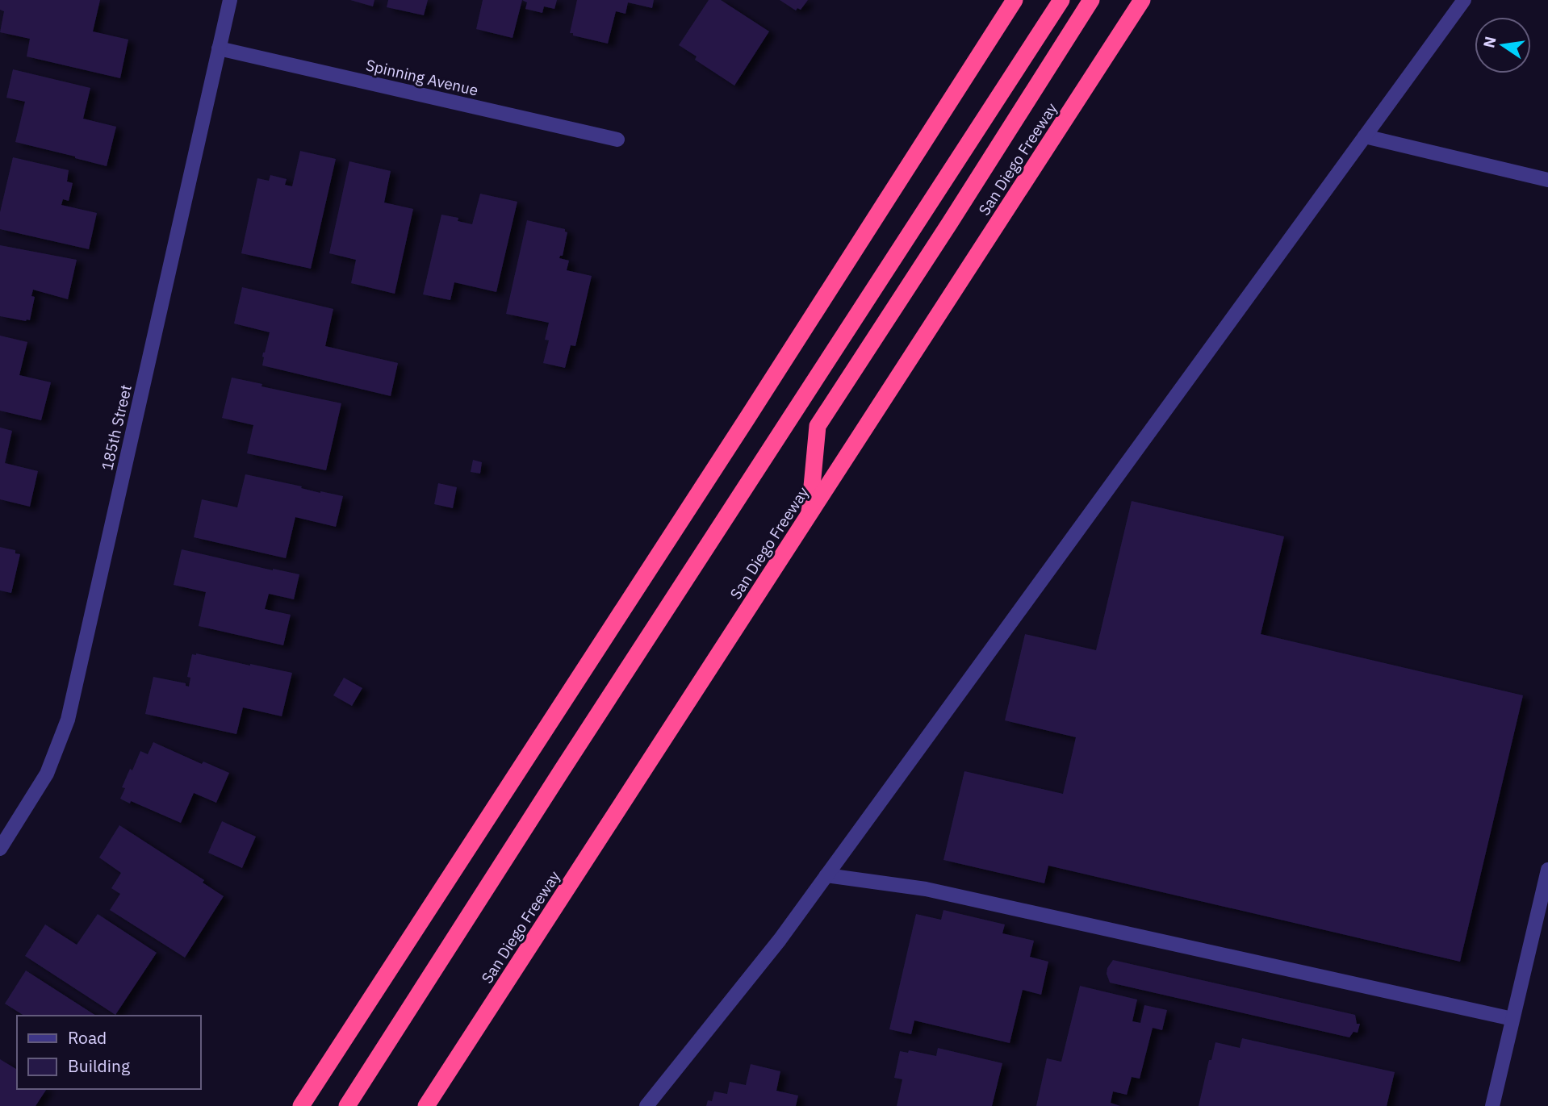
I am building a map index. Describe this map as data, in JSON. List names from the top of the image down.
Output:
{
  "streets": {
    "highway": ["San Diego Freeway"],
    "street": ["Spinning Avenue", "185th Street"]
  },
  "crossings": [
    ["Spinning Avenue", "185th Street"]
  ],
  "legend": ["Road", "Building"],
  "north": "left"
}
